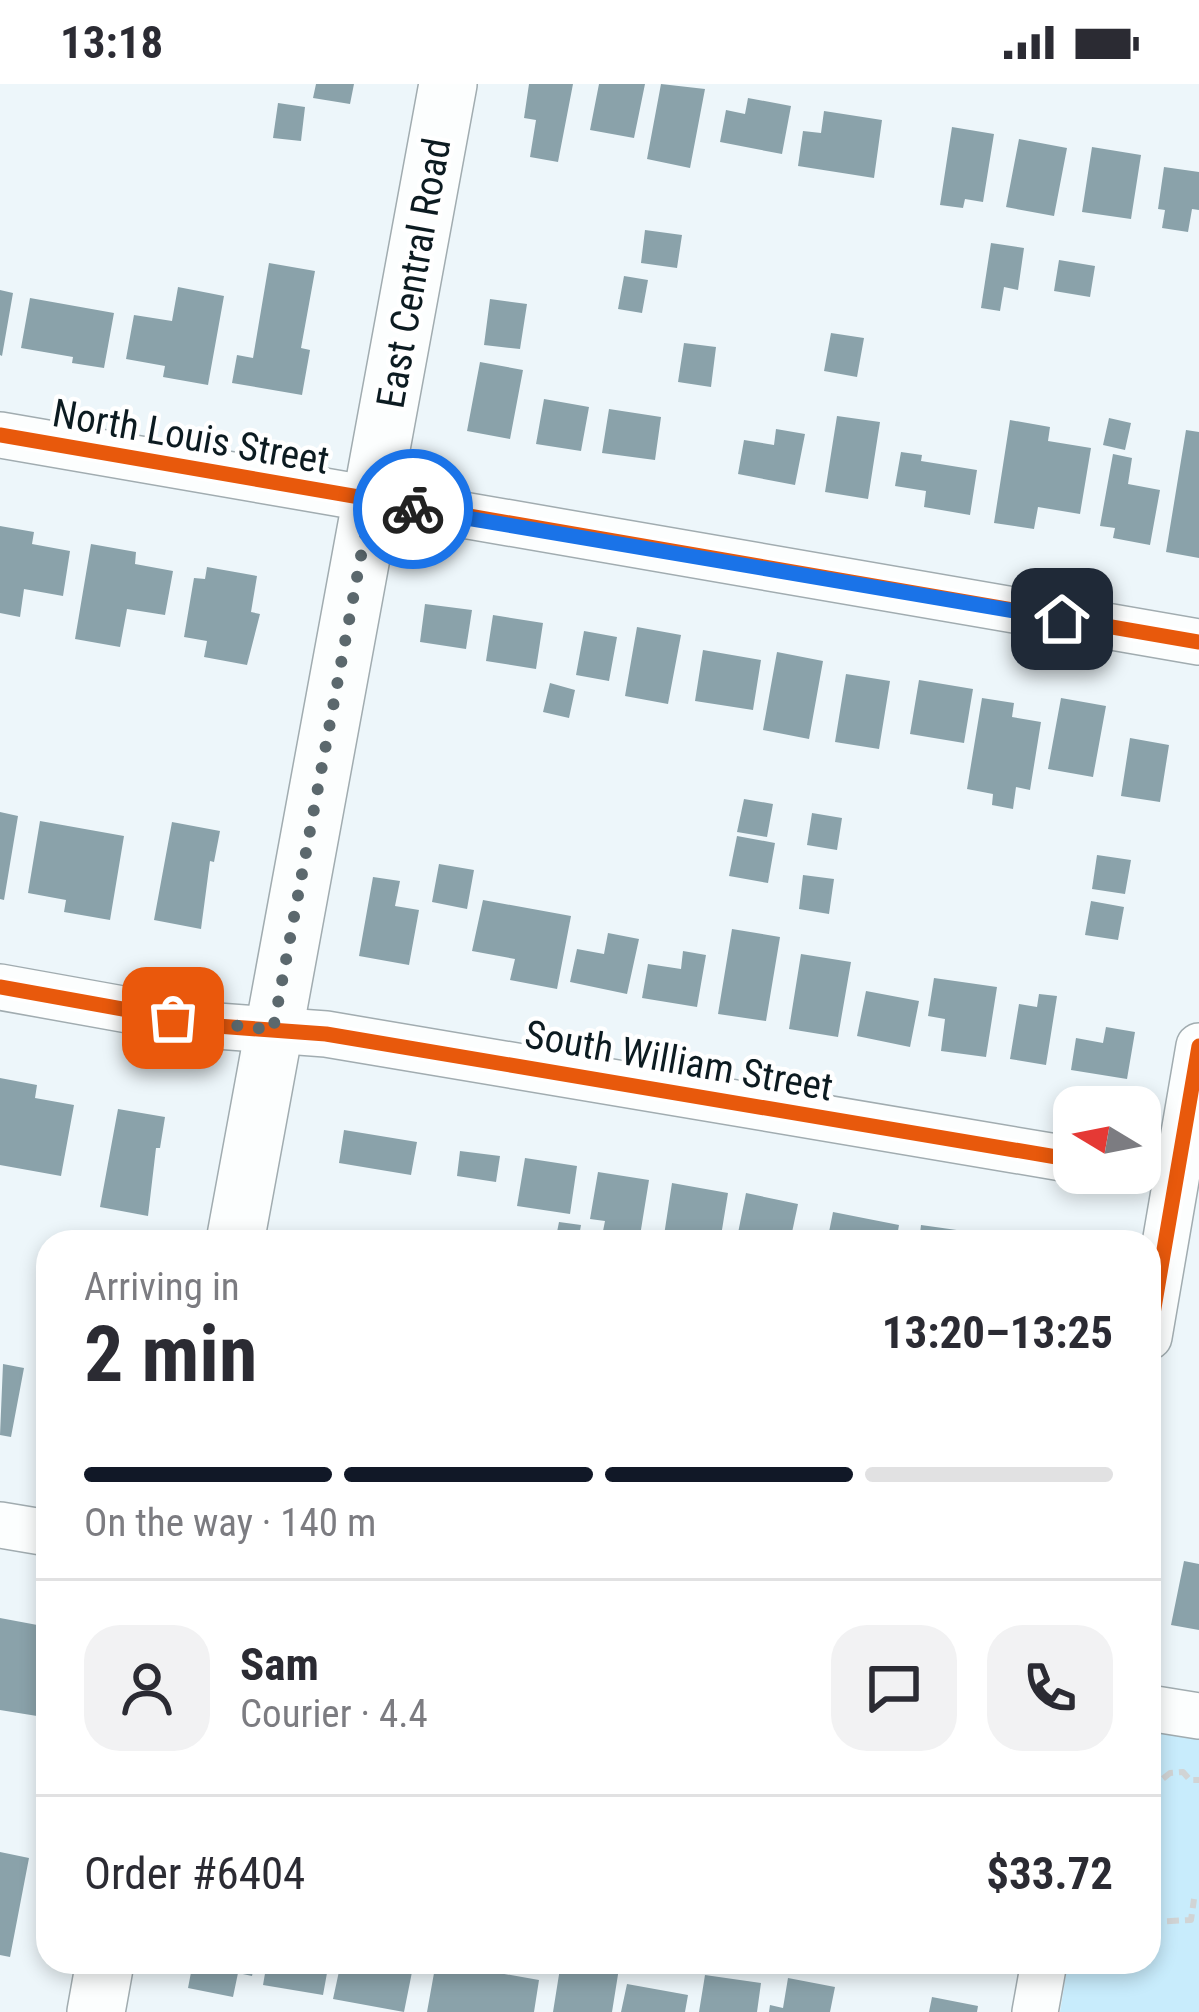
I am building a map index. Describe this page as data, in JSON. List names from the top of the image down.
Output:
{
  "streets": {
    "main road": ["East Central Road"],
    "street": ["North Louis Street", "South William Street"]
  },
  "crossings": [
    ["East Central Road", "North Louis Street"],
    ["East Central Road", "South William Street"]
  ],
  "north": "left",
  "page": {
    "status": "13:18",
    "heading": ["2 min", "Arriving in", "13:20–13:25"],
    "panel": [
      "Sam",
      "Courier · 4.4",
      "Order #6404",
      "$33.72"
    ],
    "bar": "On the way · 140 m"
  }
}
